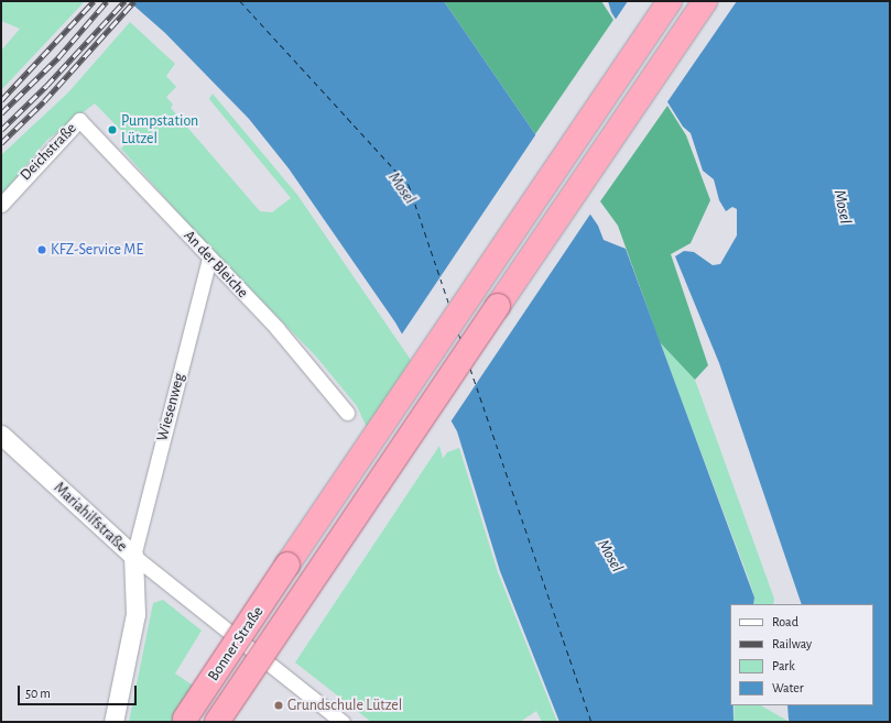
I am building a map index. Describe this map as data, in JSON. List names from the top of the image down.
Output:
{
  "streets": {
    "highway": ["Bonner Straße"],
    "street": [
      "Deichstraße",
      "An der Bleiche",
      "Wiesenweg",
      "Mariahilfstraße"
    ]
  },
  "crossings": [
    ["Deichstraße", "An der Bleiche"],
    ["An der Bleiche", "Wiesenweg"],
    ["Wiesenweg", "Mariahilfstraße"]
  ],
  "water": ["Mosel"],
  "places": ["Pumpstation Lützel", "KFZ-Service ME", "Grundschule Lützel"],
  "legend": [
    "Road",
    "Railway",
    "Park",
    "Water"
  ],
  "scale_bar": "50 m"
}
